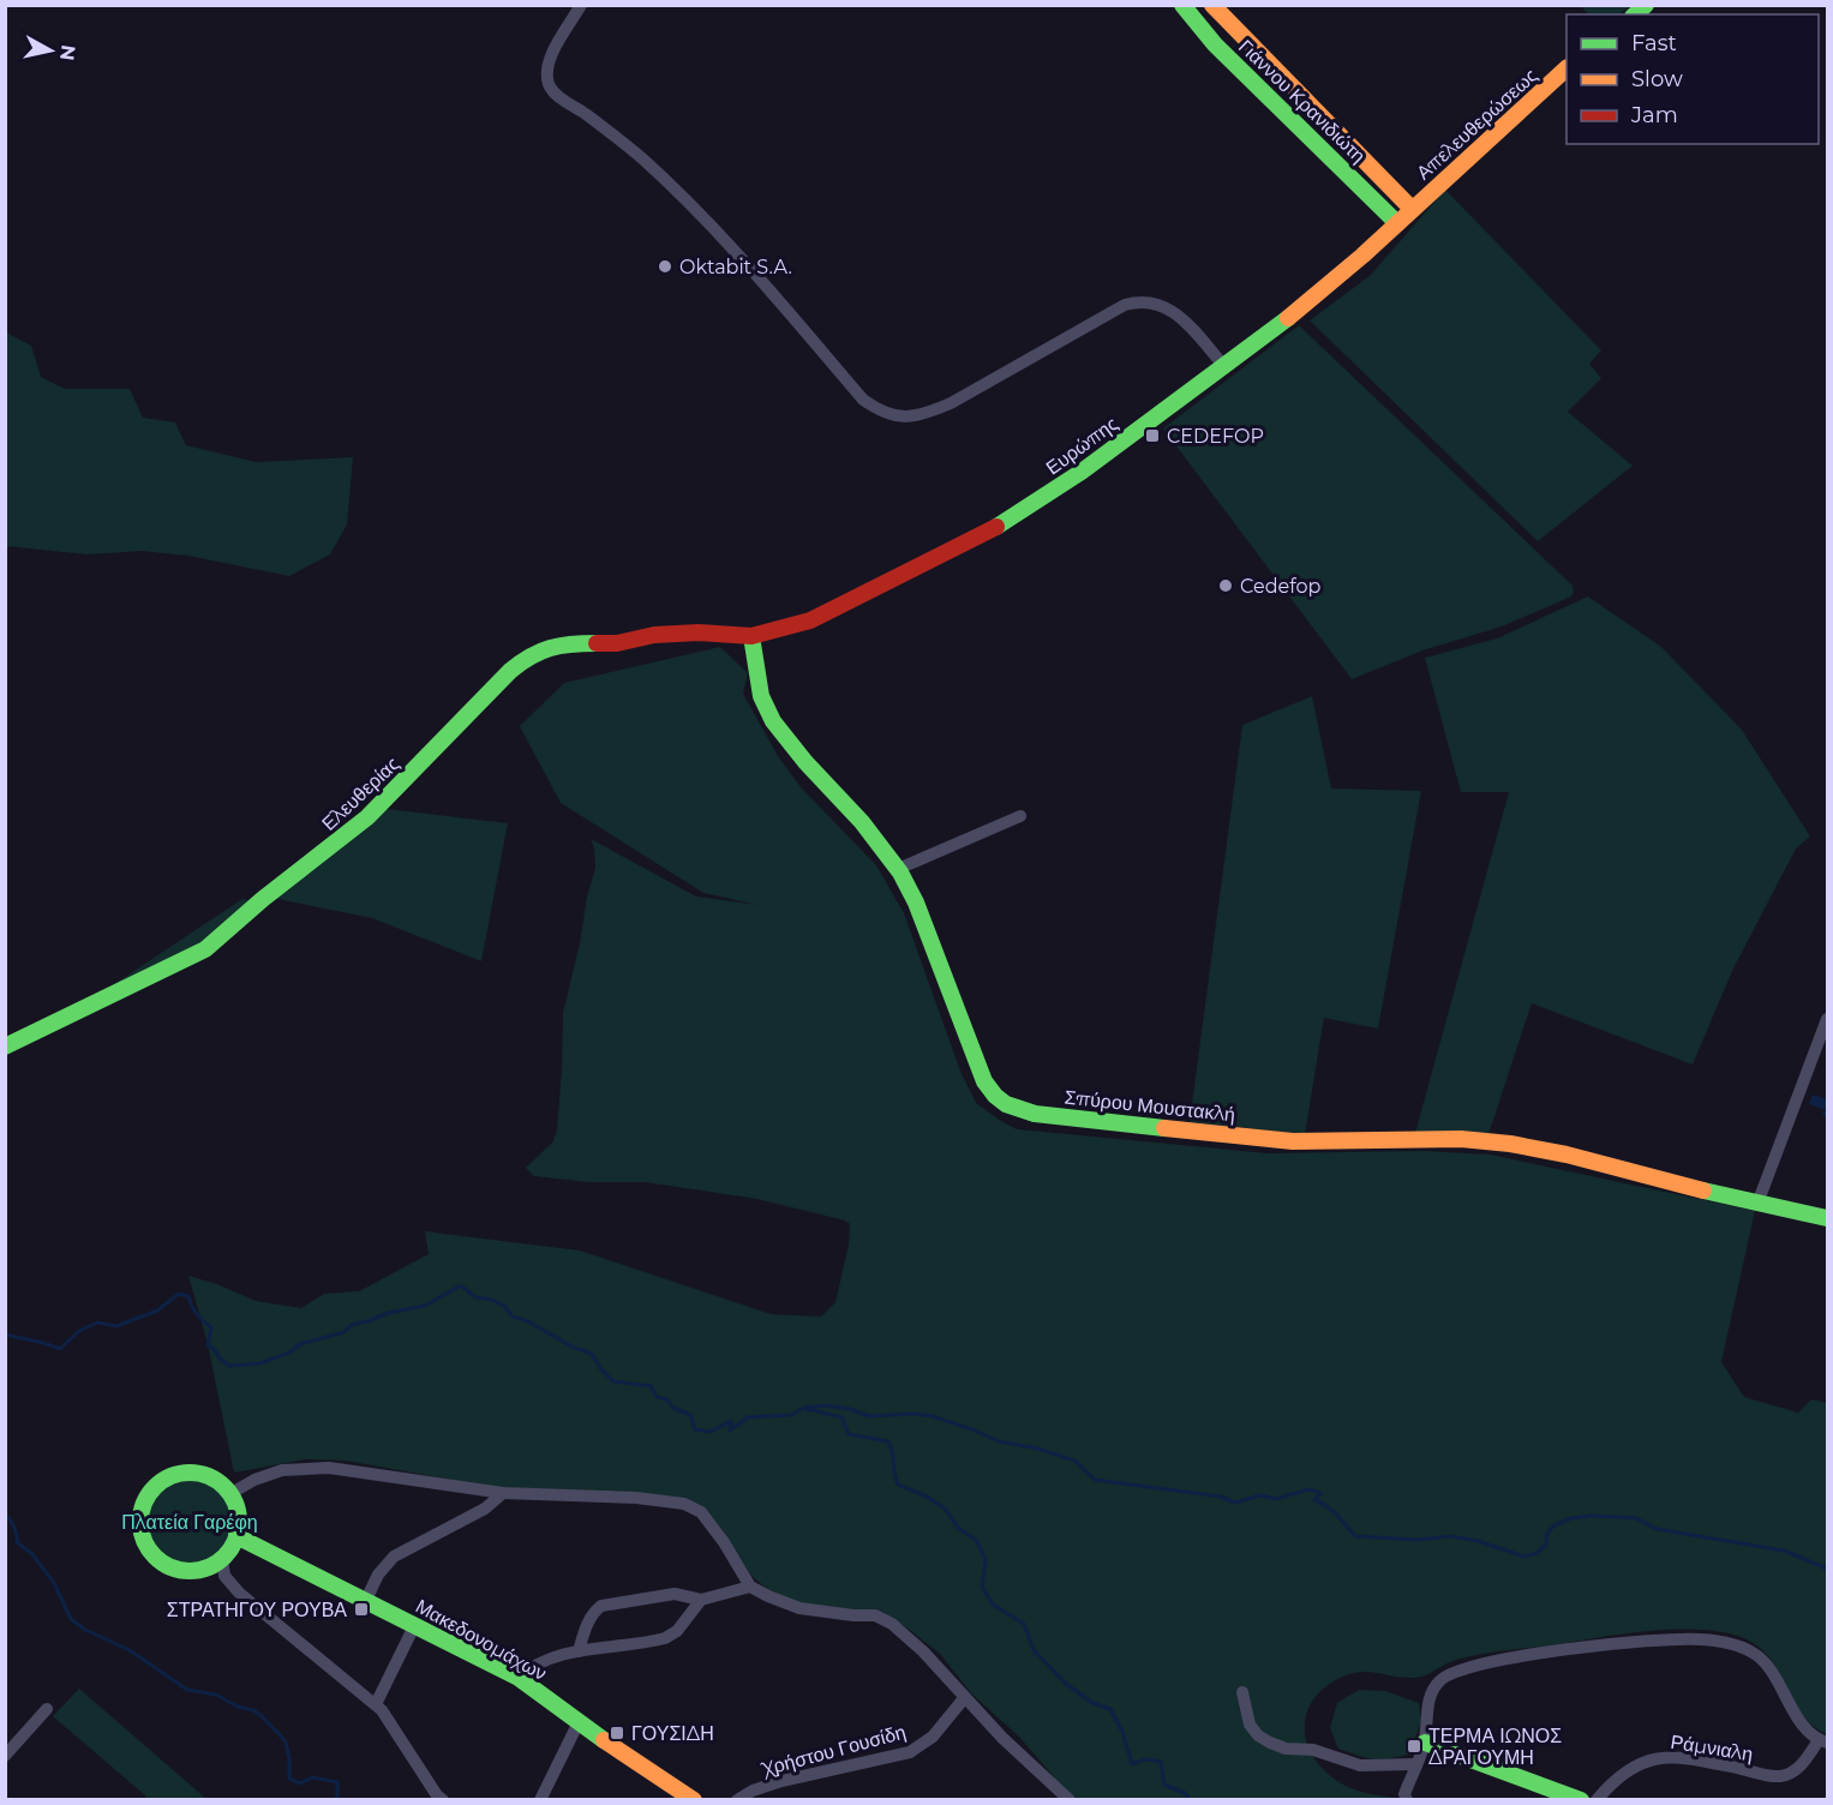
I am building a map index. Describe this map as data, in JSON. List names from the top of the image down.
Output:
{
  "streets": {
    "street": [
      "Γιάννου Κρανιδιώτη",
      "Απελευθερώσεως",
      "Ευρώπης",
      "Ελευθερίας",
      "Σπύρου Μουστακλή",
      "Μακεδονομάχων",
      "Ράμνιαλη",
      "Χρήστου Γουσίδη"
    ]
  },
  "crossings": [
    ["Γιάννου Κρανιδιώτη", "Απελευθερώσεως"],
    ["Γιάννου Κρανιδιώτη", "Ευρώπης"],
    ["Απελευθερώσεως", "Ευρώπης"],
    ["Ευρώπης", "Ελευθερίας"],
    ["Ευρώπης", "Σπύρου Μουστακλή"],
    ["Ελευθερίας", "Σπύρου Μουστακλή"]
  ],
  "parks": ["Πλατεία Γαρέφη"],
  "places": {
    "other": ["Oktabit S.A.", "Cedefop"],
    "transit": [
      "CEDEFOP",
      "ΣΤΡΑΤΗΓΟΥ ΡΟΥΒΑ",
      "ΓΟΥΣΙΔΗ",
      "ΤΕΡΜΑ ΙΩΝΟΣ ΔΡΑΓΟΥΜΗ"
    ]
  },
  "legend": ["Fast", "Slow", "Jam"],
  "north": "right"
}
